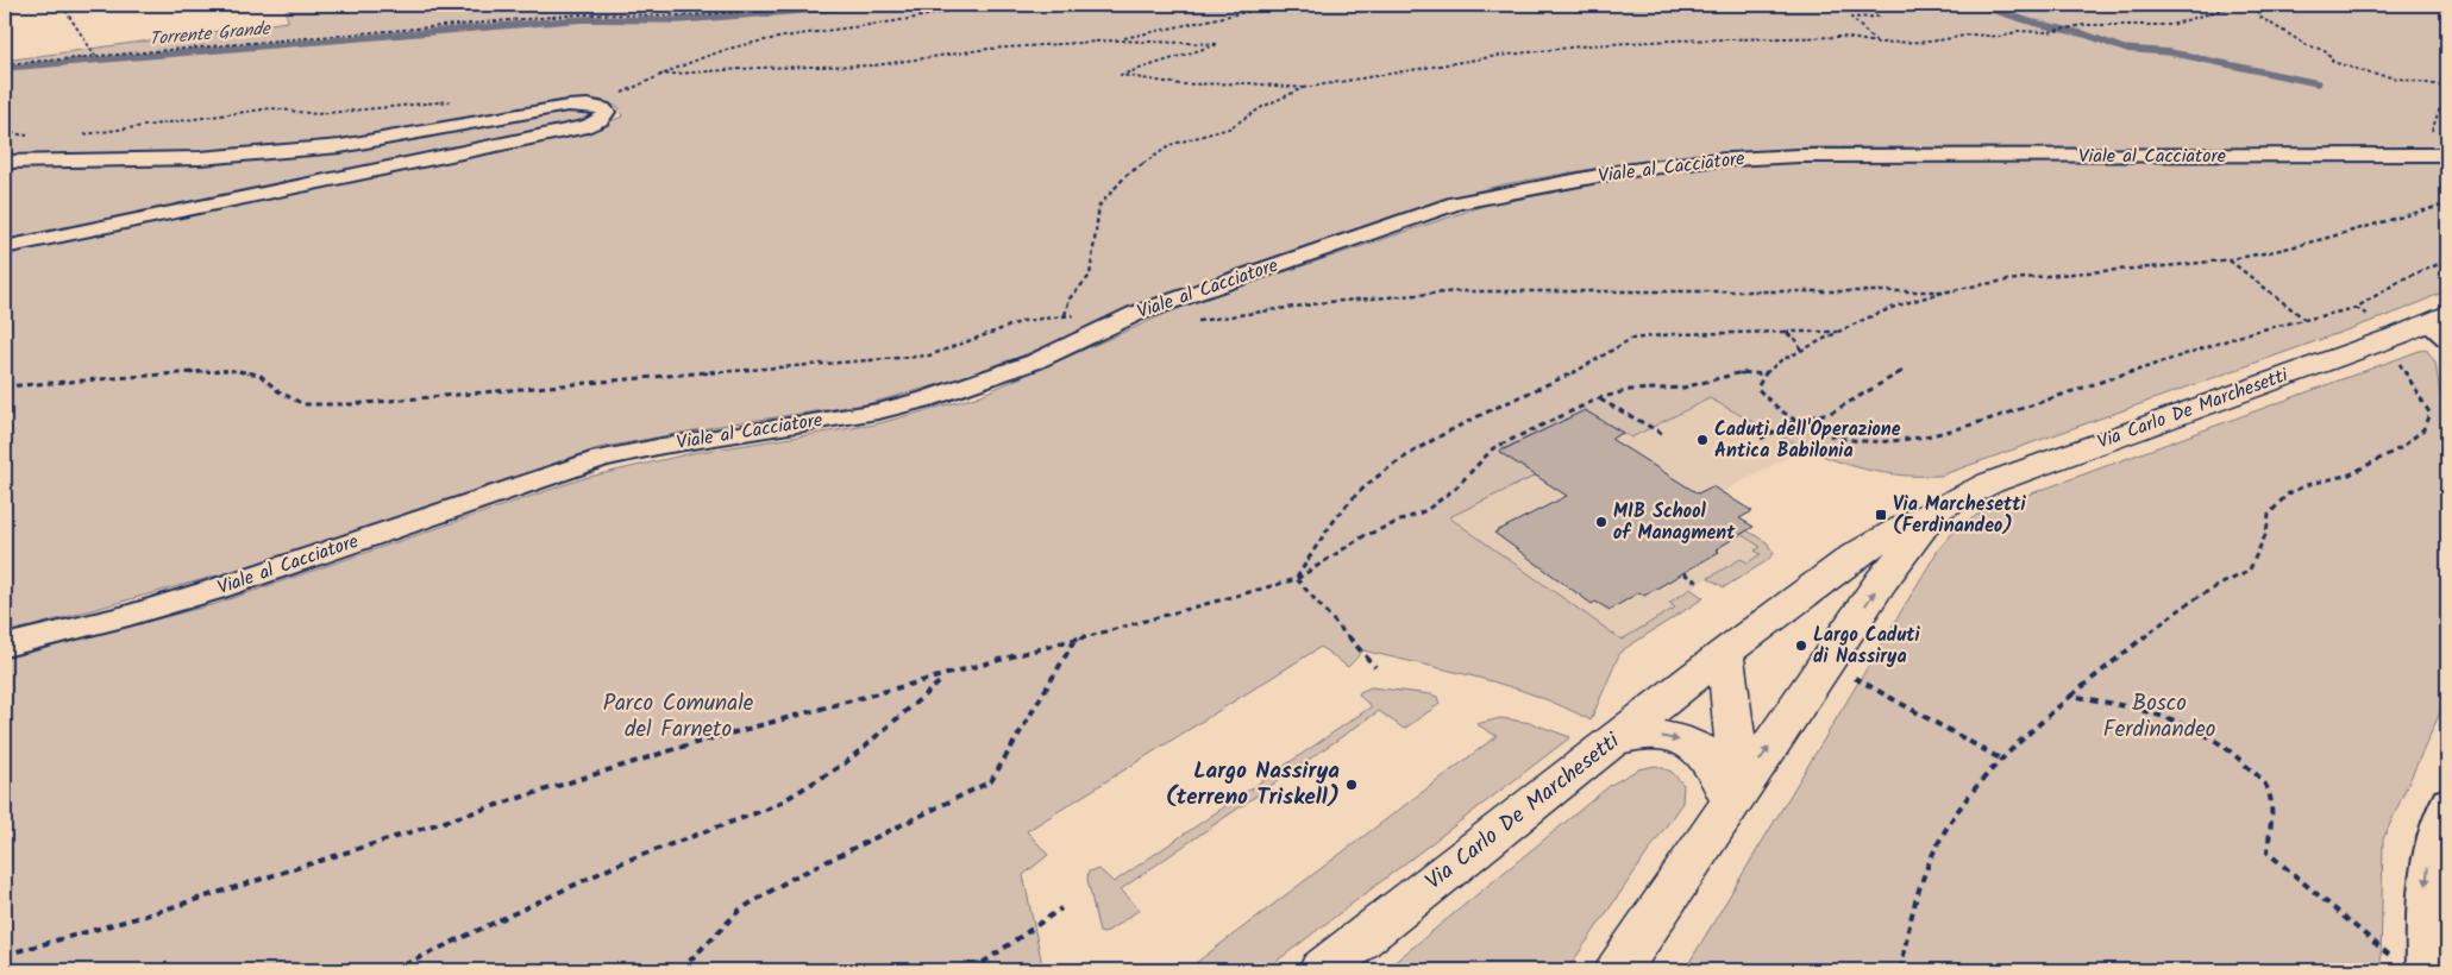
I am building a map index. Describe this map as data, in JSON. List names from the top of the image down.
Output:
{
  "streets": {
    "main road": ["Via Carlo De Marchesetti"],
    "street": ["Viale al Cacciatore"]
  },
  "water": ["Torrente Grande"],
  "parks": ["Parco Comunale del Farneto", "Bosco Ferdinandeo"],
  "places": {
    "other": [
      "Caduti dell'Operazione Antica Babilonia",
      "MIB School of Managment",
      "Largo Caduti di Nassirya",
      "Largo Nassirya (terreno Triskell)"
    ],
    "transit": ["Via Marchesetti (Ferdinandeo)"]
  }
}
